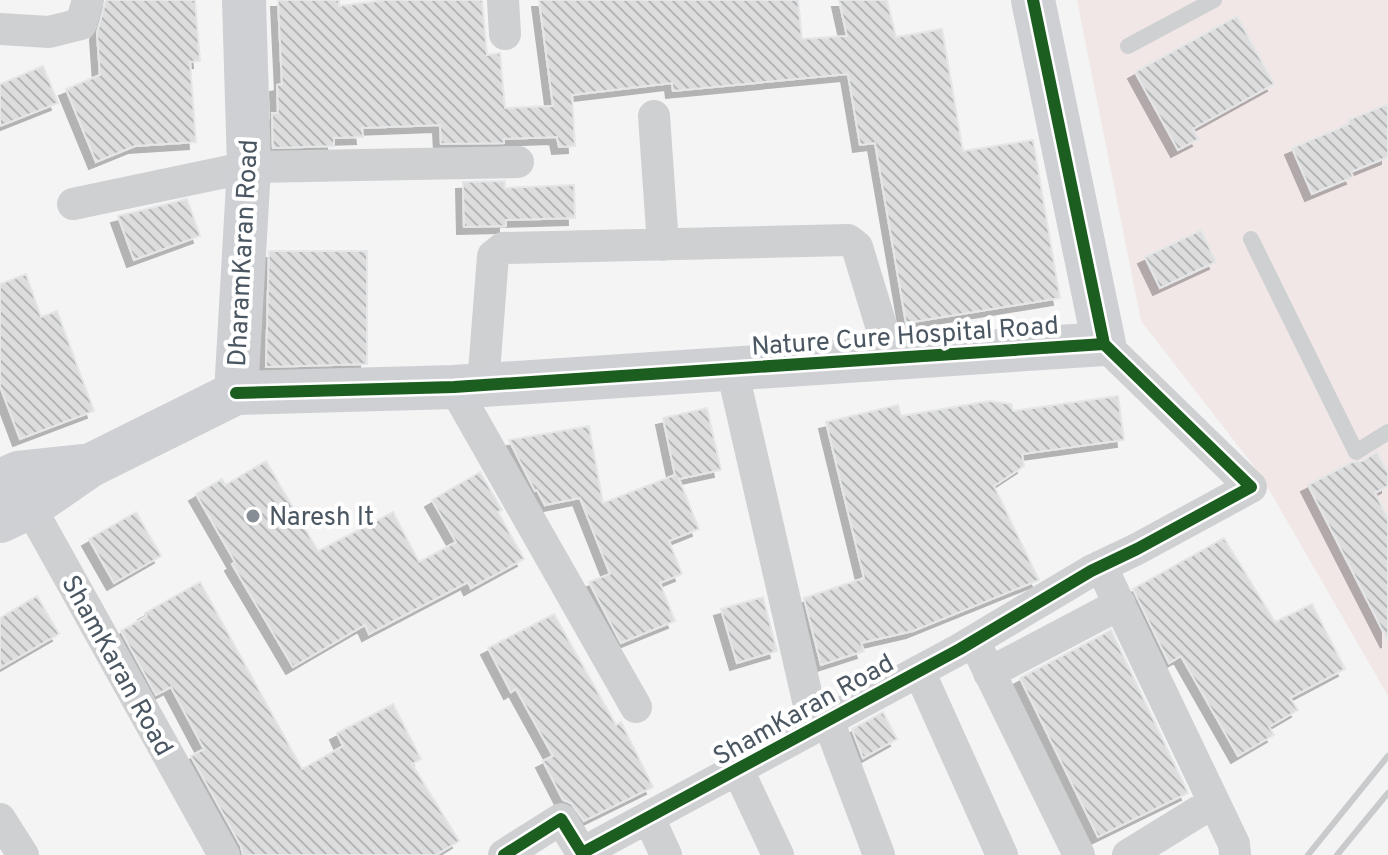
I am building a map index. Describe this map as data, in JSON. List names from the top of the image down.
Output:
{
  "streets": {
    "street": ["DharamKaran Road", "Nature Cure Hospital Road", "ShamKaran Road"]
  },
  "crossings": [
    ["DharamKaran Road", "Nature Cure Hospital Road"],
    ["DharamKaran Road", "ShamKaran Road"],
    ["Nature Cure Hospital Road", "ShamKaran Road"]
  ],
  "places": ["Naresh It"]
}
